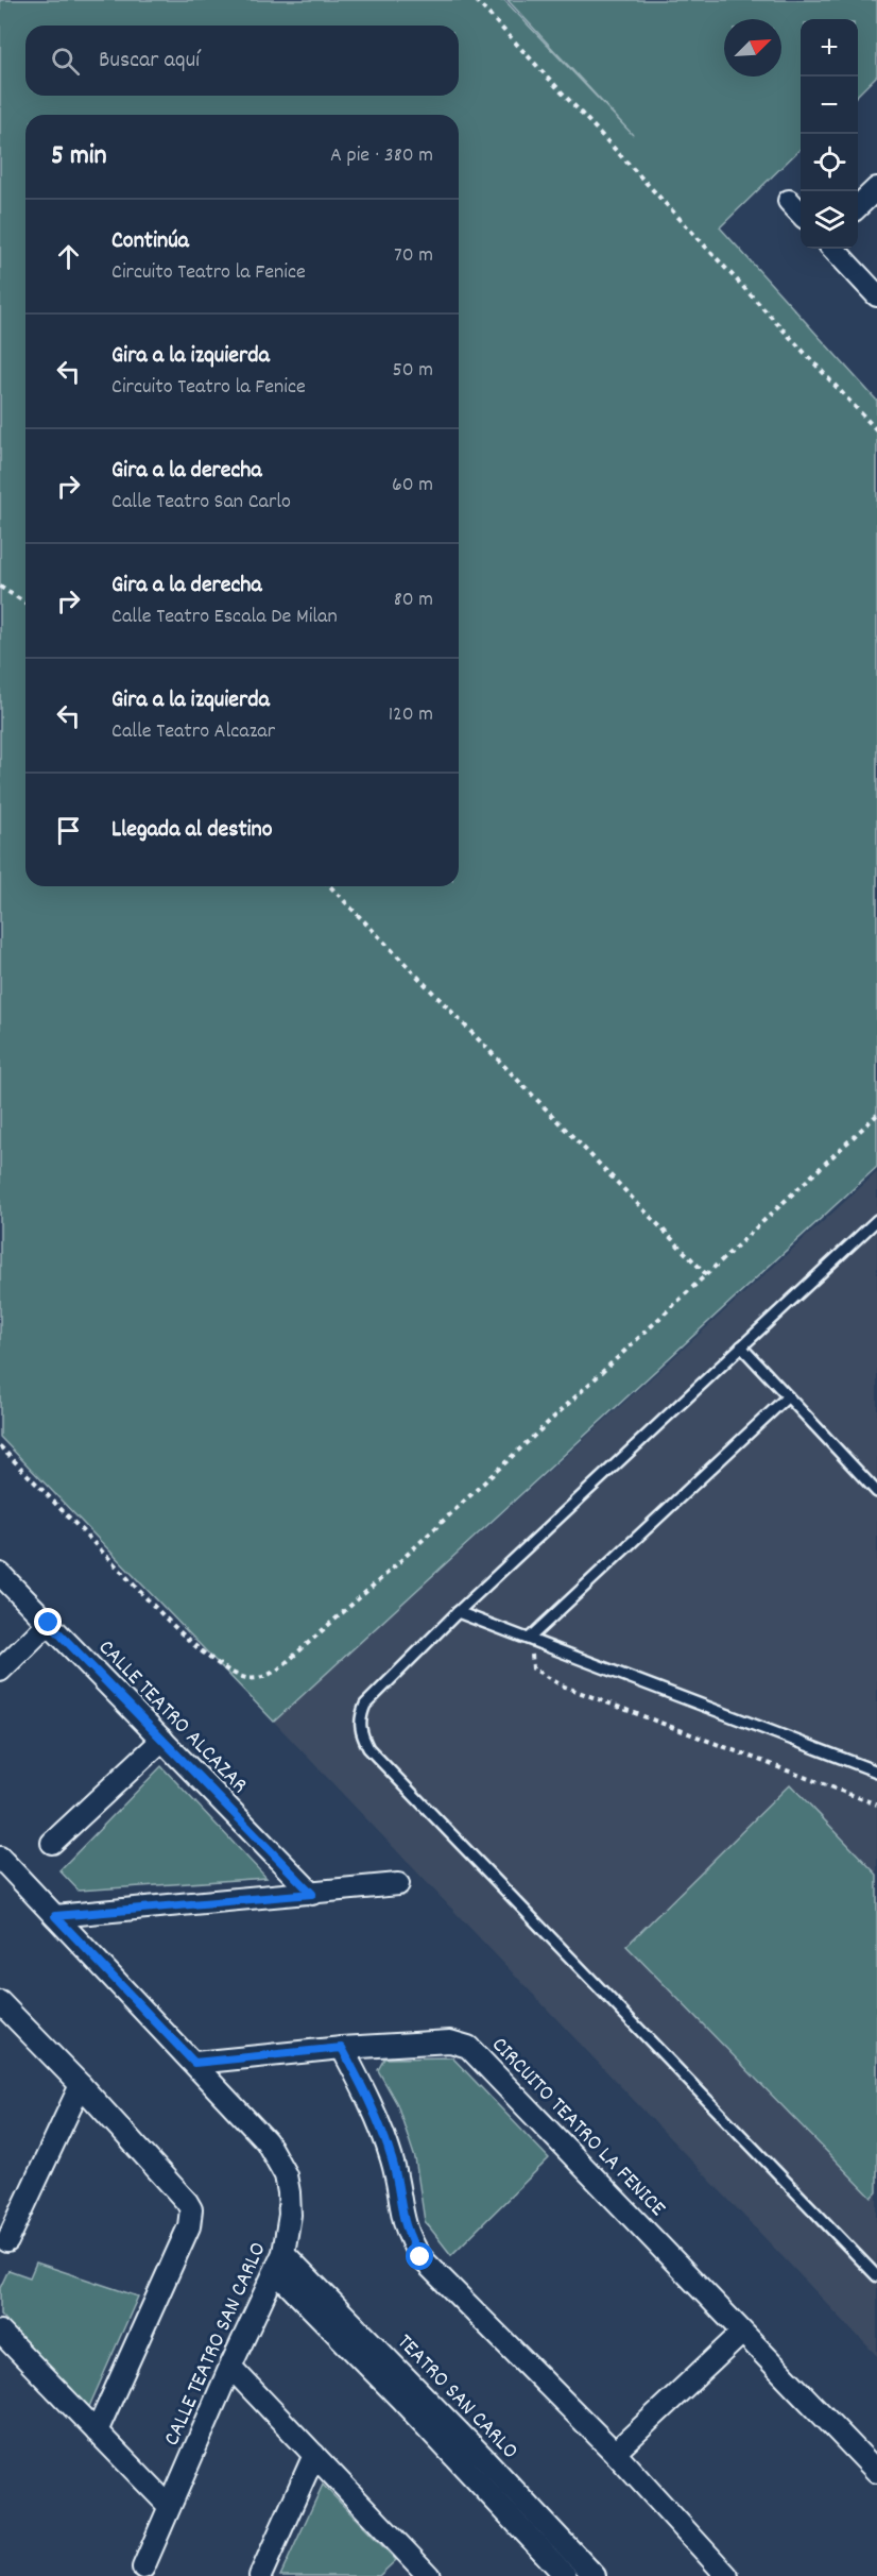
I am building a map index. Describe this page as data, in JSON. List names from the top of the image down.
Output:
{
  "streets": {
    "street": [
      "CALLE TEATRO ALCAZAR",
      "CIRCUITO TEATRO LA FENICE",
      "CALLE TEATRO SAN CARLO",
      "TEATRO SAN CARLO"
    ]
  },
  "crossings": [
    ["CIRCUITO TEATRO LA FENICE", "CALLE TEATRO SAN CARLO"],
    ["CALLE TEATRO SAN CARLO", "TEATRO SAN CARLO"]
  ],
  "north": "top right",
  "page": {
    "map_buttons": ["+", "−"],
    "search": "Buscar aquí",
    "heading": ["5 min", "A pie · 380 m"],
    "list": [
      ["Continúa", "Circuito Teatro la Fenice", "70 m"],
      ["Gira a la izquierda", "Circuito Teatro la Fenice", "50 m"],
      ["Gira a la derecha", "Calle Teatro San Carlo", "60 m"],
      ["Gira a la derecha", "Calle Teatro Escala De Milan", "80 m"],
      ["Gira a la izquierda", "Calle Teatro Alcazar", "120 m"],
      "Llegada al destino"
    ]
  }
}
